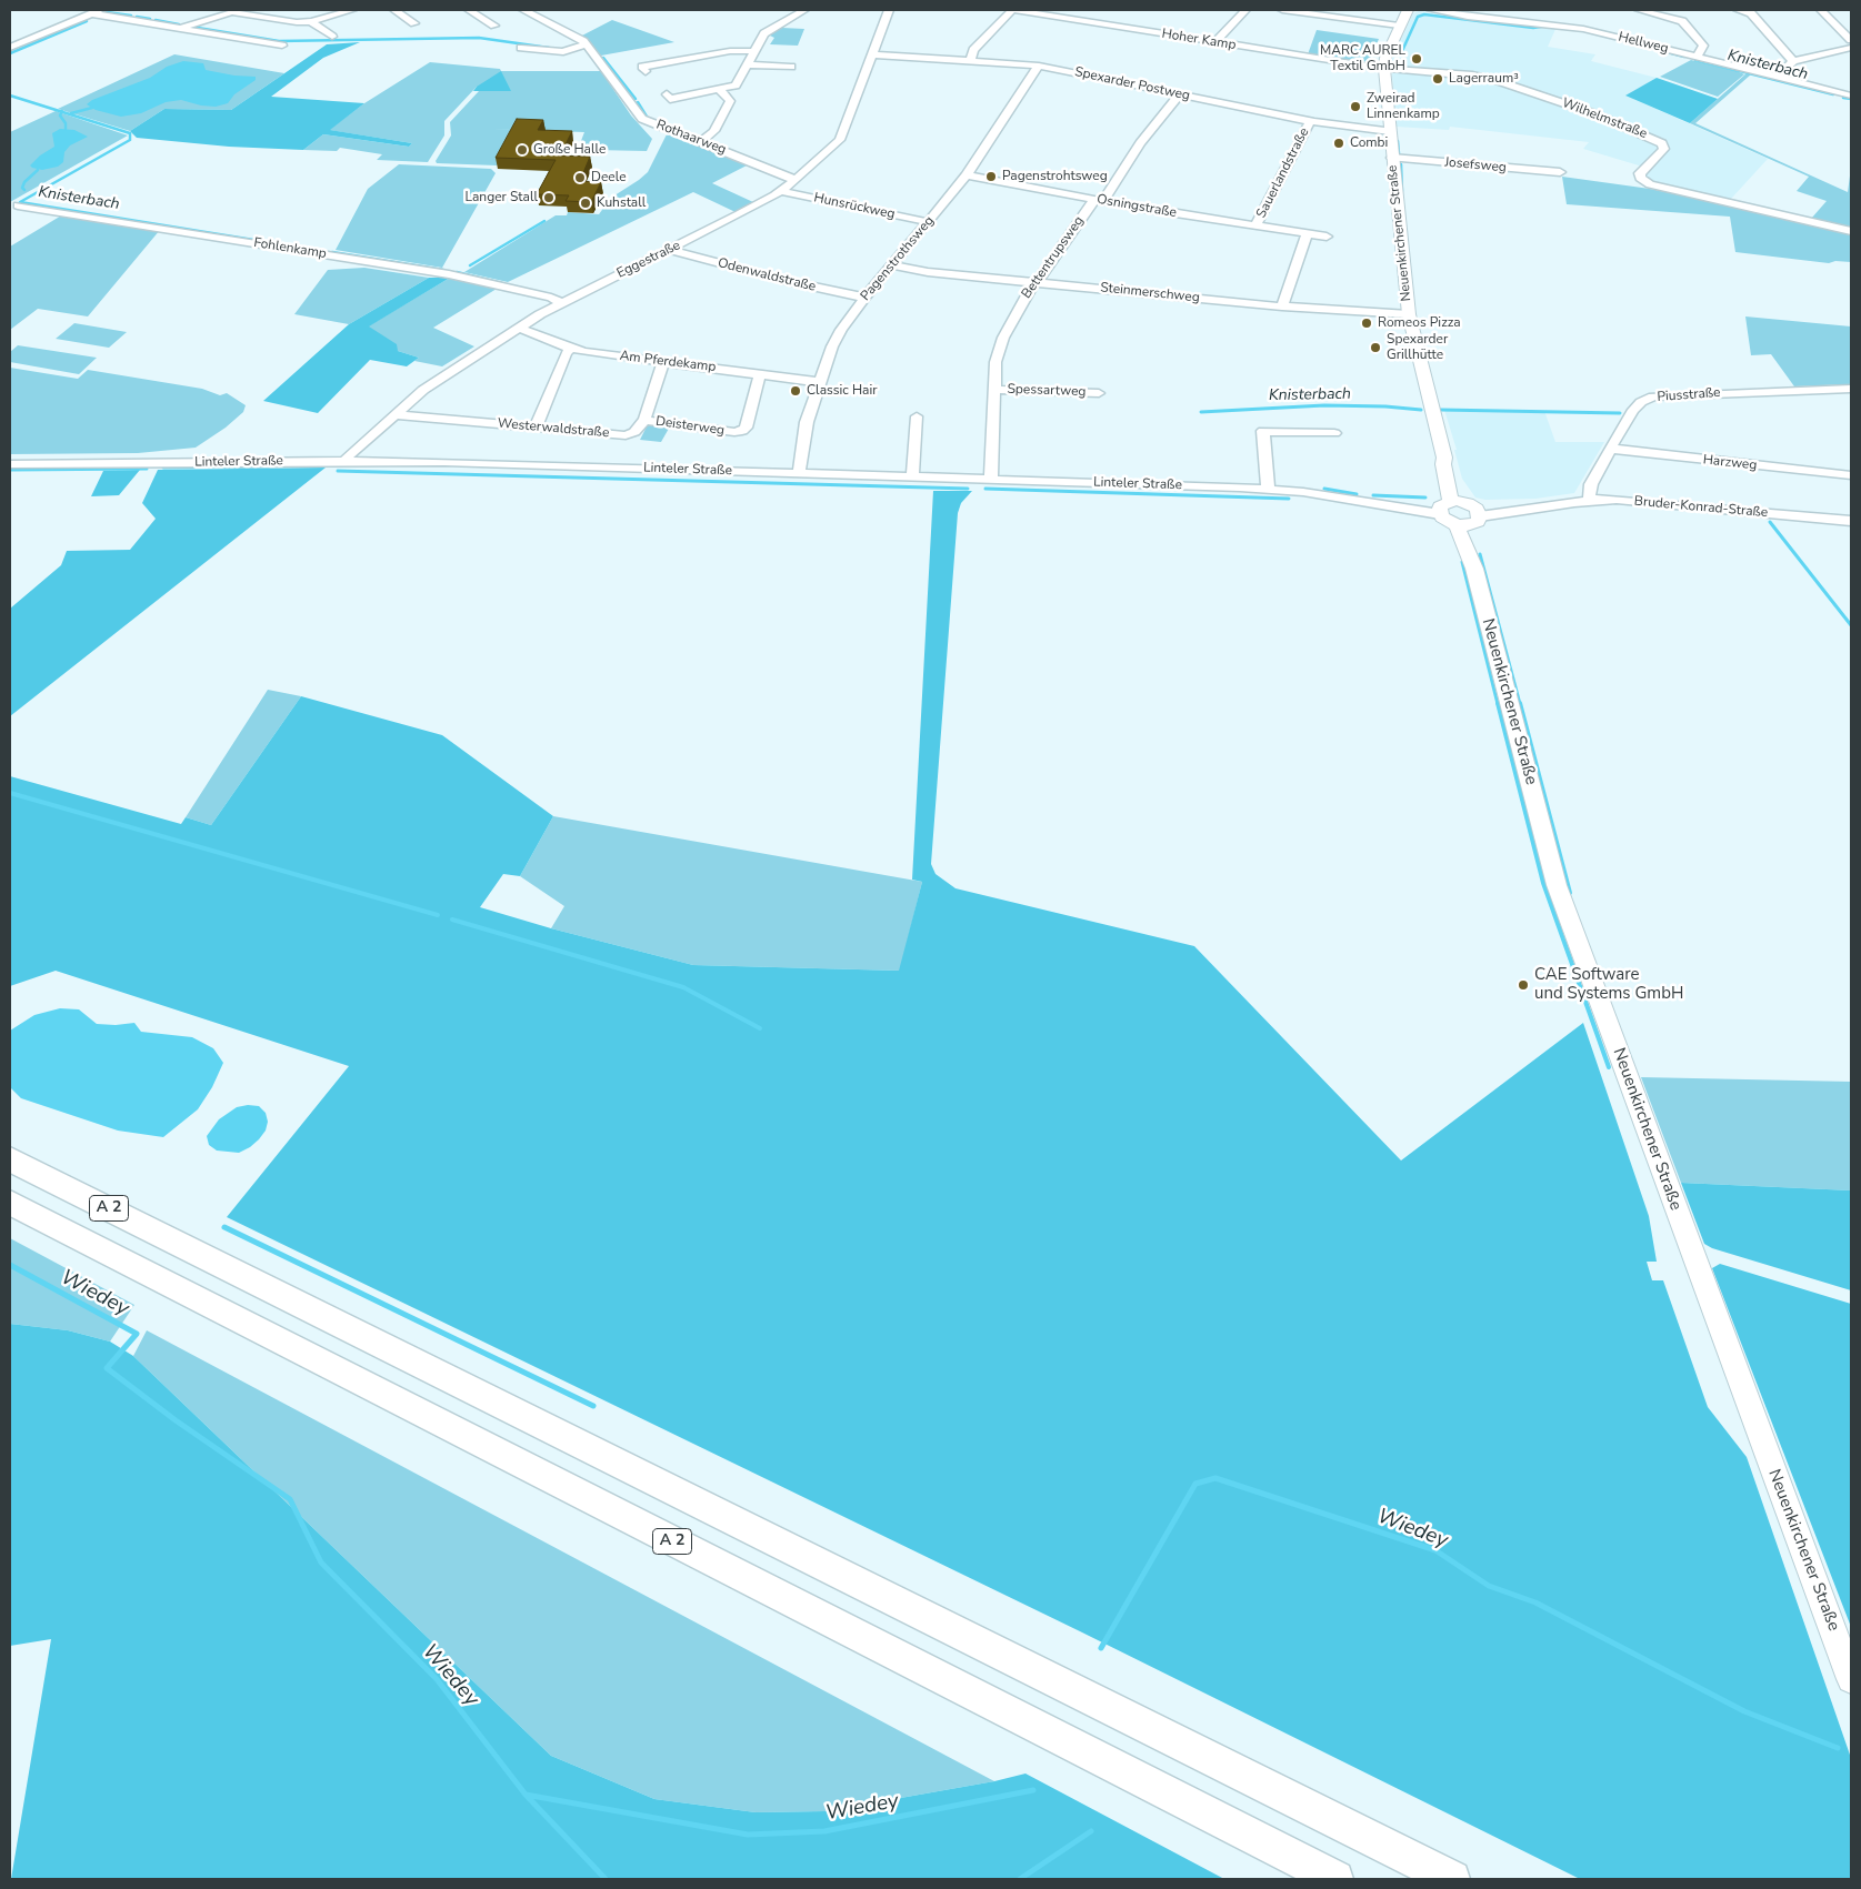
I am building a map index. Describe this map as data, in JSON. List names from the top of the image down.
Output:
{
  "streets": {
    "highway": ["A 2"],
    "main road": ["Neuenkirchener Straße"],
    "street": [
      "Hoher Kamp",
      "Hellweg",
      "Spexarder Postweg",
      "Wilhelmstraße",
      "Rothaarweg",
      "Josefsweg",
      "Sauerlandstraße",
      "Hunsrückweg",
      "Osningstraße",
      "Fohlenkamp",
      "Bettentrupsweg",
      "Pagenstrothsweg",
      "Eggestraße",
      "Odenwaldstraße",
      "Steinmerschweg",
      "Am Pferdekamp",
      "Spessartweg",
      "Piusstraße",
      "Deisterweg",
      "Westerwaldstraße",
      "Linteler Straße",
      "Harzweg",
      "Bruder-Konrad-Straße"
    ]
  },
  "crossings": [
    ["Hoher Kamp", "Wilhelmstraße"],
    ["Hoher Kamp", "Neuenkirchener Straße"],
    ["Spexarder Postweg", "Sauerlandstraße"],
    ["Spexarder Postweg", "Neuenkirchener Straße"],
    ["Spexarder Postweg", "Bettentrupsweg"],
    ["Spexarder Postweg", "Pagenstrothsweg"],
    ["Spexarder Postweg", "Eggestraße"],
    ["Wilhelmstraße", "Neuenkirchener Straße"],
    ["Rothaarweg", "Eggestraße"],
    ["Josefsweg", "Neuenkirchener Straße"],
    ["Sauerlandstraße", "Osningstraße"],
    ["Hunsrückweg", "Pagenstrothsweg"],
    ["Hunsrückweg", "Eggestraße"],
    ["Osningstraße", "Bettentrupsweg"],
    ["Osningstraße", "Pagenstrothsweg"],
    ["Neuenkirchener Straße", "Steinmerschweg"],
    ["Neuenkirchener Straße", "Linteler Straße"],
    ["Neuenkirchener Straße", "Bruder-Konrad-Straße"],
    ["Fohlenkamp", "Eggestraße"],
    ["Bettentrupsweg", "Steinmerschweg"],
    ["Bettentrupsweg", "Spessartweg"],
    ["Bettentrupsweg", "Linteler Straße"],
    ["Pagenstrothsweg", "Odenwaldstraße"],
    ["Pagenstrothsweg", "Steinmerschweg"],
    ["Pagenstrothsweg", "Am Pferdekamp"],
    ["Pagenstrothsweg", "Linteler Straße"],
    ["Eggestraße", "Odenwaldstraße"],
    ["Eggestraße", "Am Pferdekamp"],
    ["Eggestraße", "Westerwaldstraße"],
    ["Eggestraße", "Linteler Straße"],
    ["Am Pferdekamp", "Deisterweg"],
    ["Piusstraße", "Harzweg"],
    ["Piusstraße", "Bruder-Konrad-Straße"],
    ["Deisterweg", "Westerwaldstraße"],
    ["Linteler Straße", "Bruder-Konrad-Straße"]
  ],
  "water": ["Knisterbach", "Wiedey"],
  "places": [
    "MARC AUREL Textil GmbH",
    "Lagerraum³",
    "Zweirad Linnenkamp",
    "Combi",
    "Große Halle",
    "Pagenstrohtsweg",
    "Deele",
    "Langer Stall",
    "Kuhstall",
    "Romeos Pizza",
    "Spexarder Grillhütte",
    "Classic Hair",
    "CAE Software und Systems GmbH"
  ]
}
